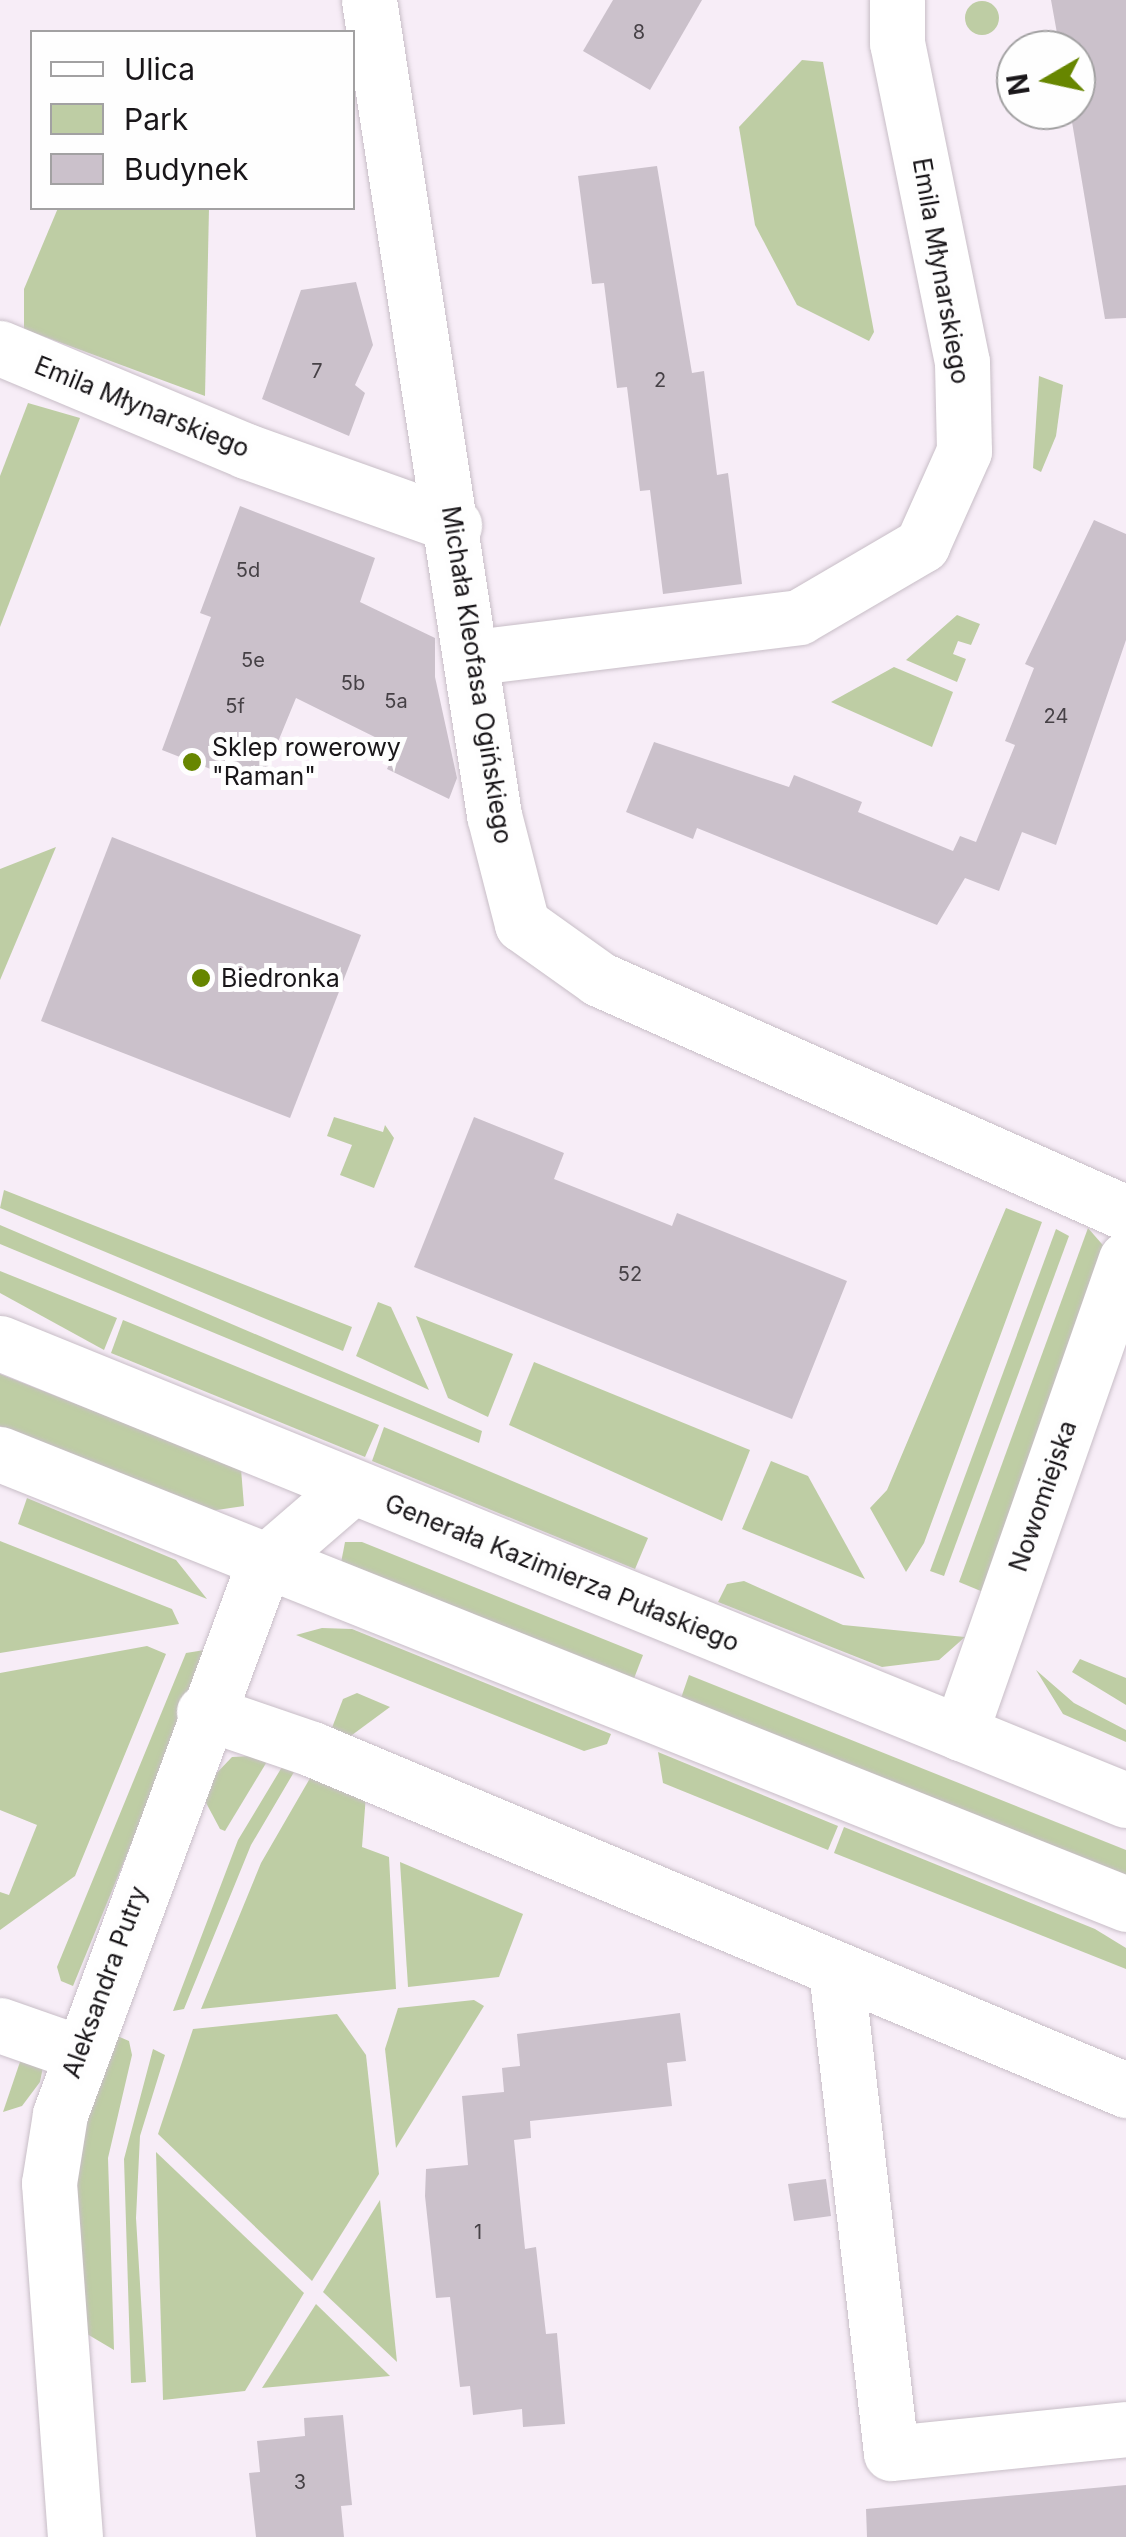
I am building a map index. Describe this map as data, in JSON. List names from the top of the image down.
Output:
{
  "streets": {
    "street": [
      "Emila Młynarskiego",
      "Michała Kleofasa Ogińskiego",
      "Nowomiejska",
      "Generała Kazimierza Pułaskiego",
      "Aleksandra Putry"
    ]
  },
  "crossings": [
    ["Emila Młynarskiego", "Michała Kleofasa Ogińskiego"],
    ["Nowomiejska", "Generała Kazimierza Pułaskiego"],
    ["Generała Kazimierza Pułaskiego", "Aleksandra Putry"]
  ],
  "places": ["Sklep rowerowy \"Raman\"", "Biedronka"],
  "house_numbers": [
    "8",
    "7",
    "2",
    "5d",
    "5e",
    "5b",
    "5a",
    "5f",
    "24",
    "52",
    "1",
    "3"
  ],
  "legend": ["Ulica", "Park", "Budynek"],
  "north": "left"
}
